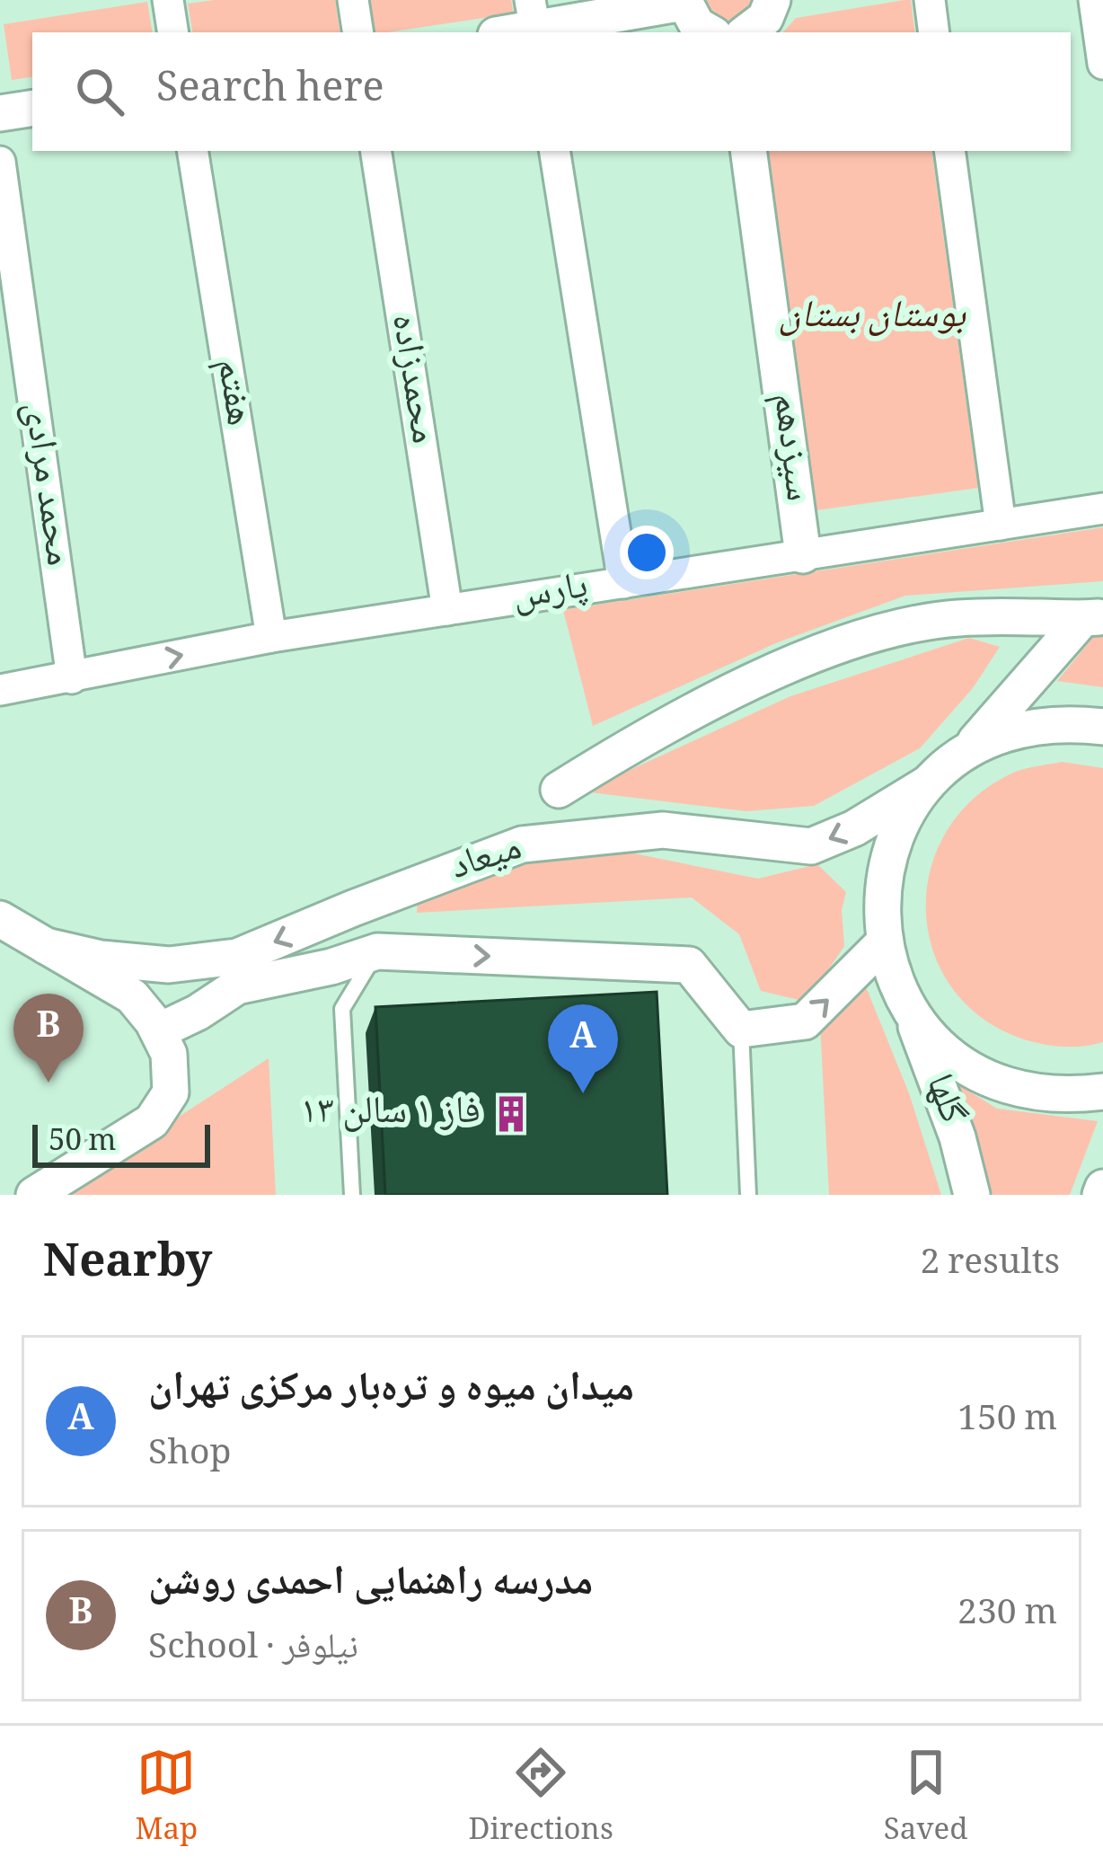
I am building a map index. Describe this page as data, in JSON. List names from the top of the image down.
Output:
{
  "streets": {
    "street": [
      "محمدزاده",
      "هفتم",
      "سیزدهم",
      "محمد مرادی",
      "پارس",
      "میعاد",
      "گلها"
    ]
  },
  "crossings": [
    ["محمدزاده", "پارس"],
    ["هفتم", "پارس"],
    ["سیزدهم", "پارس"],
    ["محمد مرادی", "پارس"],
    ["میعاد", "گلها"]
  ],
  "parks": ["بوستان بستان"],
  "places": {
    "building": ["فاز ۱ سالن ۱۳"]
  },
  "scale_bar": "50 m",
  "page": {
    "search": "Search here",
    "pins": ["B", "A"],
    "scale": "50 m",
    "heading": ["Nearby", "2 results"],
    "list": [
      {
        "mark": "A",
        "name": "میدان میوه و تره‌بار مرکزی تهران",
        "note": "Shop",
        "value": "150 m"
      },
      {
        "mark": "B",
        "name": "مدرسه راهنمایی احمدی روشن",
        "note": "School · نیلوفر",
        "value": "230 m"
      }
    ],
    "nav": ["Map", "Directions", "Saved"]
  }
}
